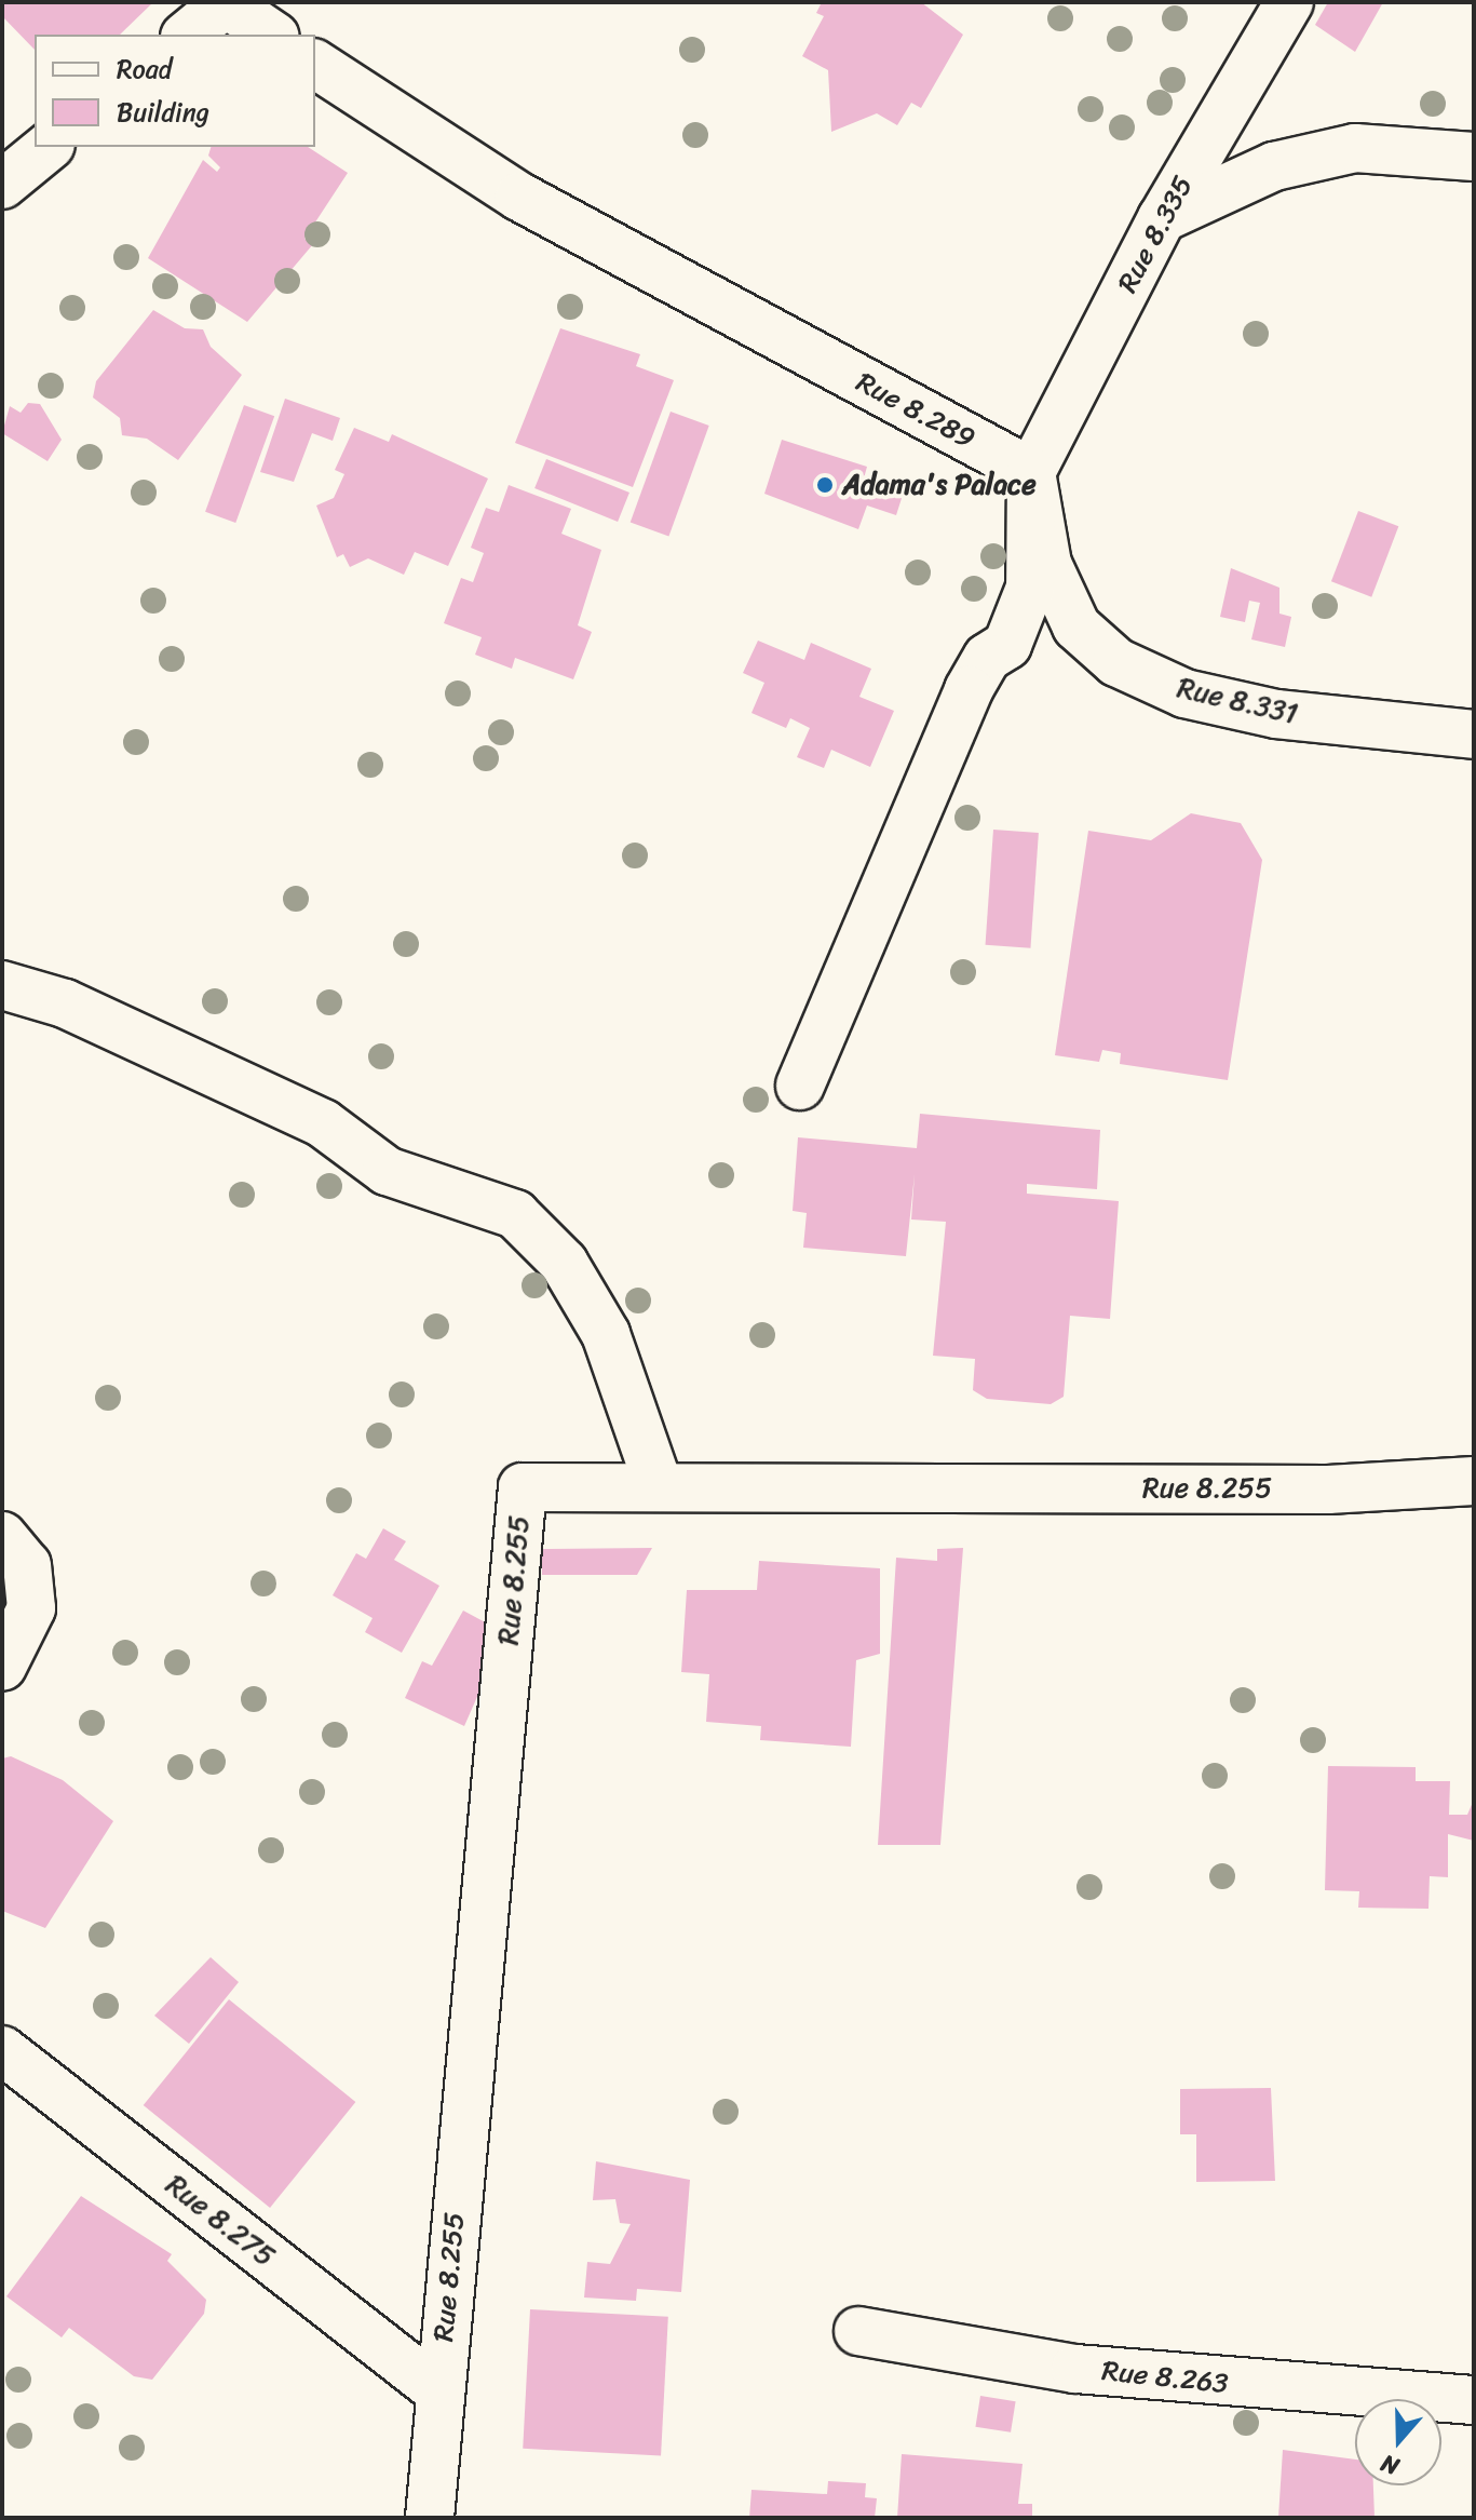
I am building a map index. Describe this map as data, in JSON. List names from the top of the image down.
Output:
{
  "streets": {
    "street": [
      "Rue 8.335",
      "Rue 8.289",
      "Rue 8.331",
      "Rue 8.255",
      "Rue 8.275",
      "Rue 8.263"
    ]
  },
  "crossings": [
    ["Rue 8.335", "Rue 8.289"],
    ["Rue 8.335", "Rue 8.331"],
    ["Rue 8.289", "Rue 8.331"],
    ["Rue 8.255", "Rue 8.275"]
  ],
  "places": ["Adama's Palace"],
  "legend": ["Road", "Building"],
  "north": "bottom"
}
